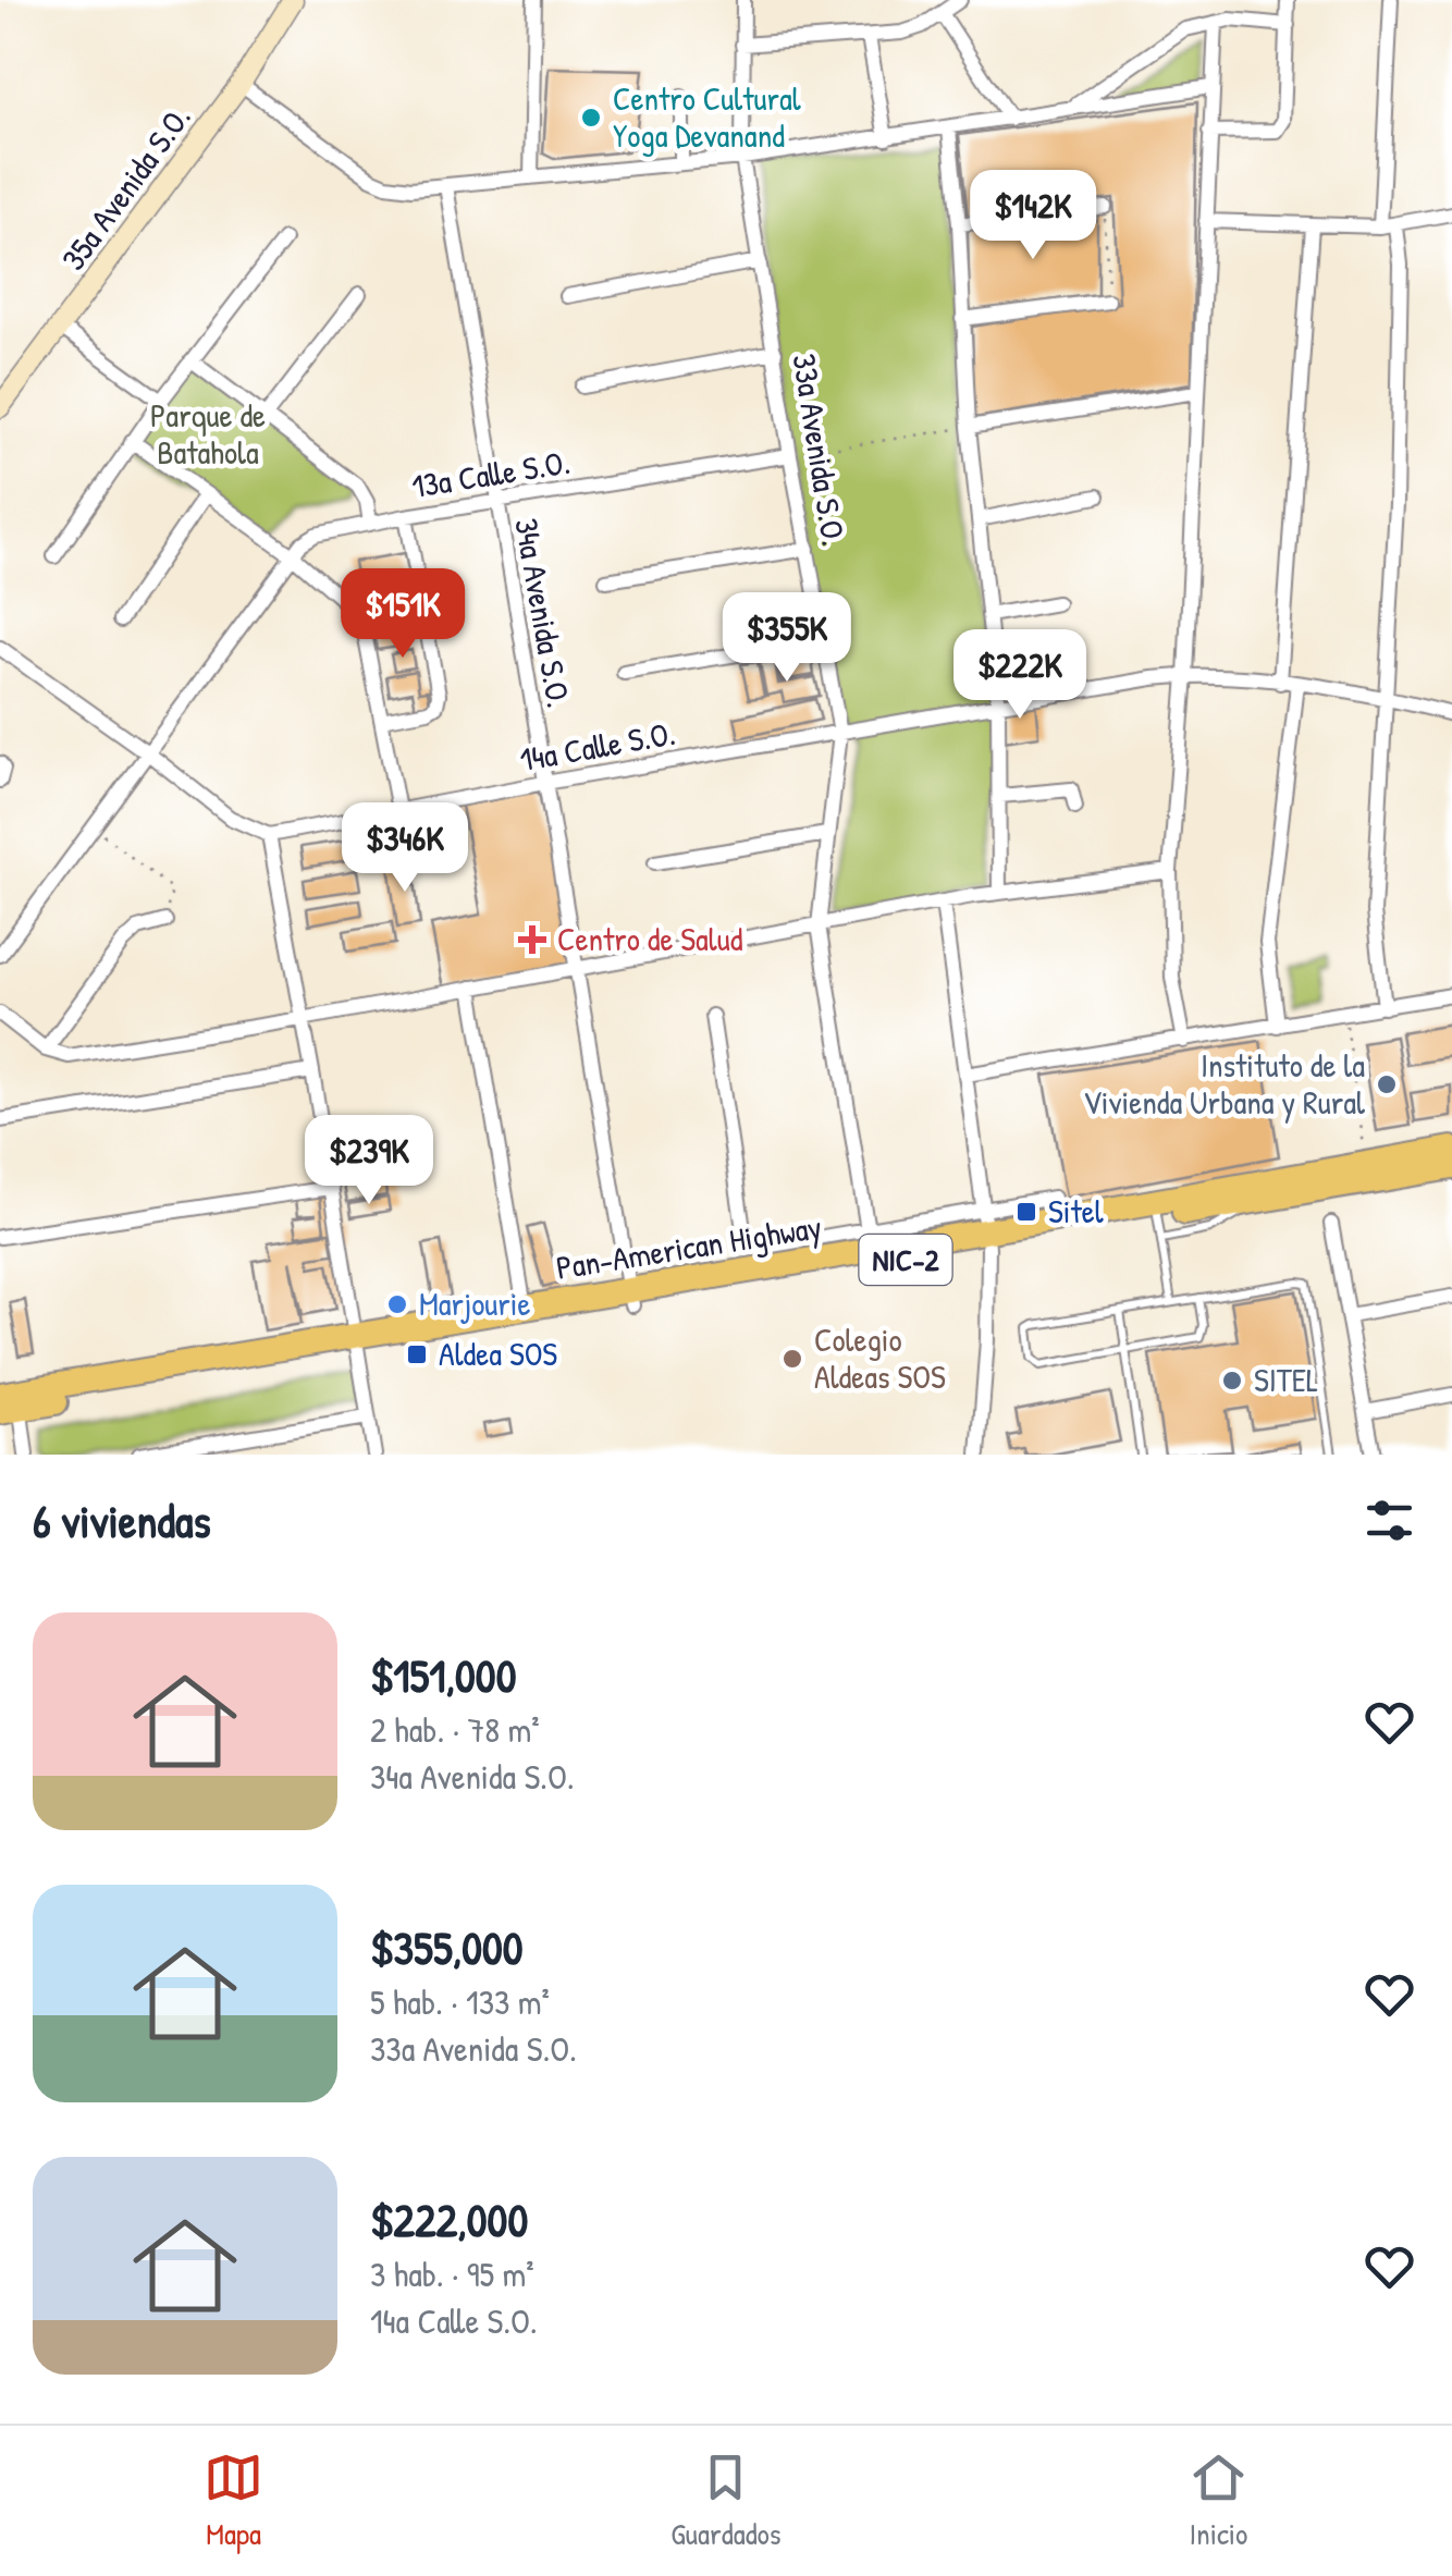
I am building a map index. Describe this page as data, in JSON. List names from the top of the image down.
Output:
{
  "streets": {
    "highway": ["Pan-American Highway", "NIC-2"],
    "main road": ["35a Avenida S.O."],
    "street": [
      "33a Avenida S.O.",
      "13a Calle S.O.",
      "34a Avenida S.O.",
      "14a Calle S.O."
    ]
  },
  "crossings": [
    ["33a Avenida S.O.", "13a Calle S.O."],
    ["33a Avenida S.O.", "14a Calle S.O."],
    ["13a Calle S.O.", "34a Avenida S.O."],
    ["34a Avenida S.O.", "14a Calle S.O."],
    ["34a Avenida S.O.", "Pan-American Highway"]
  ],
  "parks": ["Parque de Batahola"],
  "places": {
    "other": [
      "Centro Cultural Yoga Devanand",
      "Instituto de la Vivienda Urbana y Rural",
      "Marjourie",
      "Colegio Aldeas SOS",
      "SITEL"
    ],
    "health": ["Centro de Salud"],
    "transit": ["Sitel", "Aldea SOS"]
  },
  "page": {
    "price": [
      "$142K",
      "$151K",
      "$355K",
      "$222K",
      "$346K",
      "$239K"
    ],
    "heading": "6 viviendas",
    "list": [
      {
        "name": "$151,000",
        "note": "2 hab. · 78 m² · 34a Avenida S.O."
      },
      {
        "name": "$355,000",
        "note": "5 hab. · 133 m² · 33a Avenida S.O."
      },
      {
        "name": "$222,000",
        "note": "3 hab. · 95 m² · 14a Calle S.O."
      }
    ],
    "tabs": ["Mapa", "Guardados", "Inicio"]
  }
}
